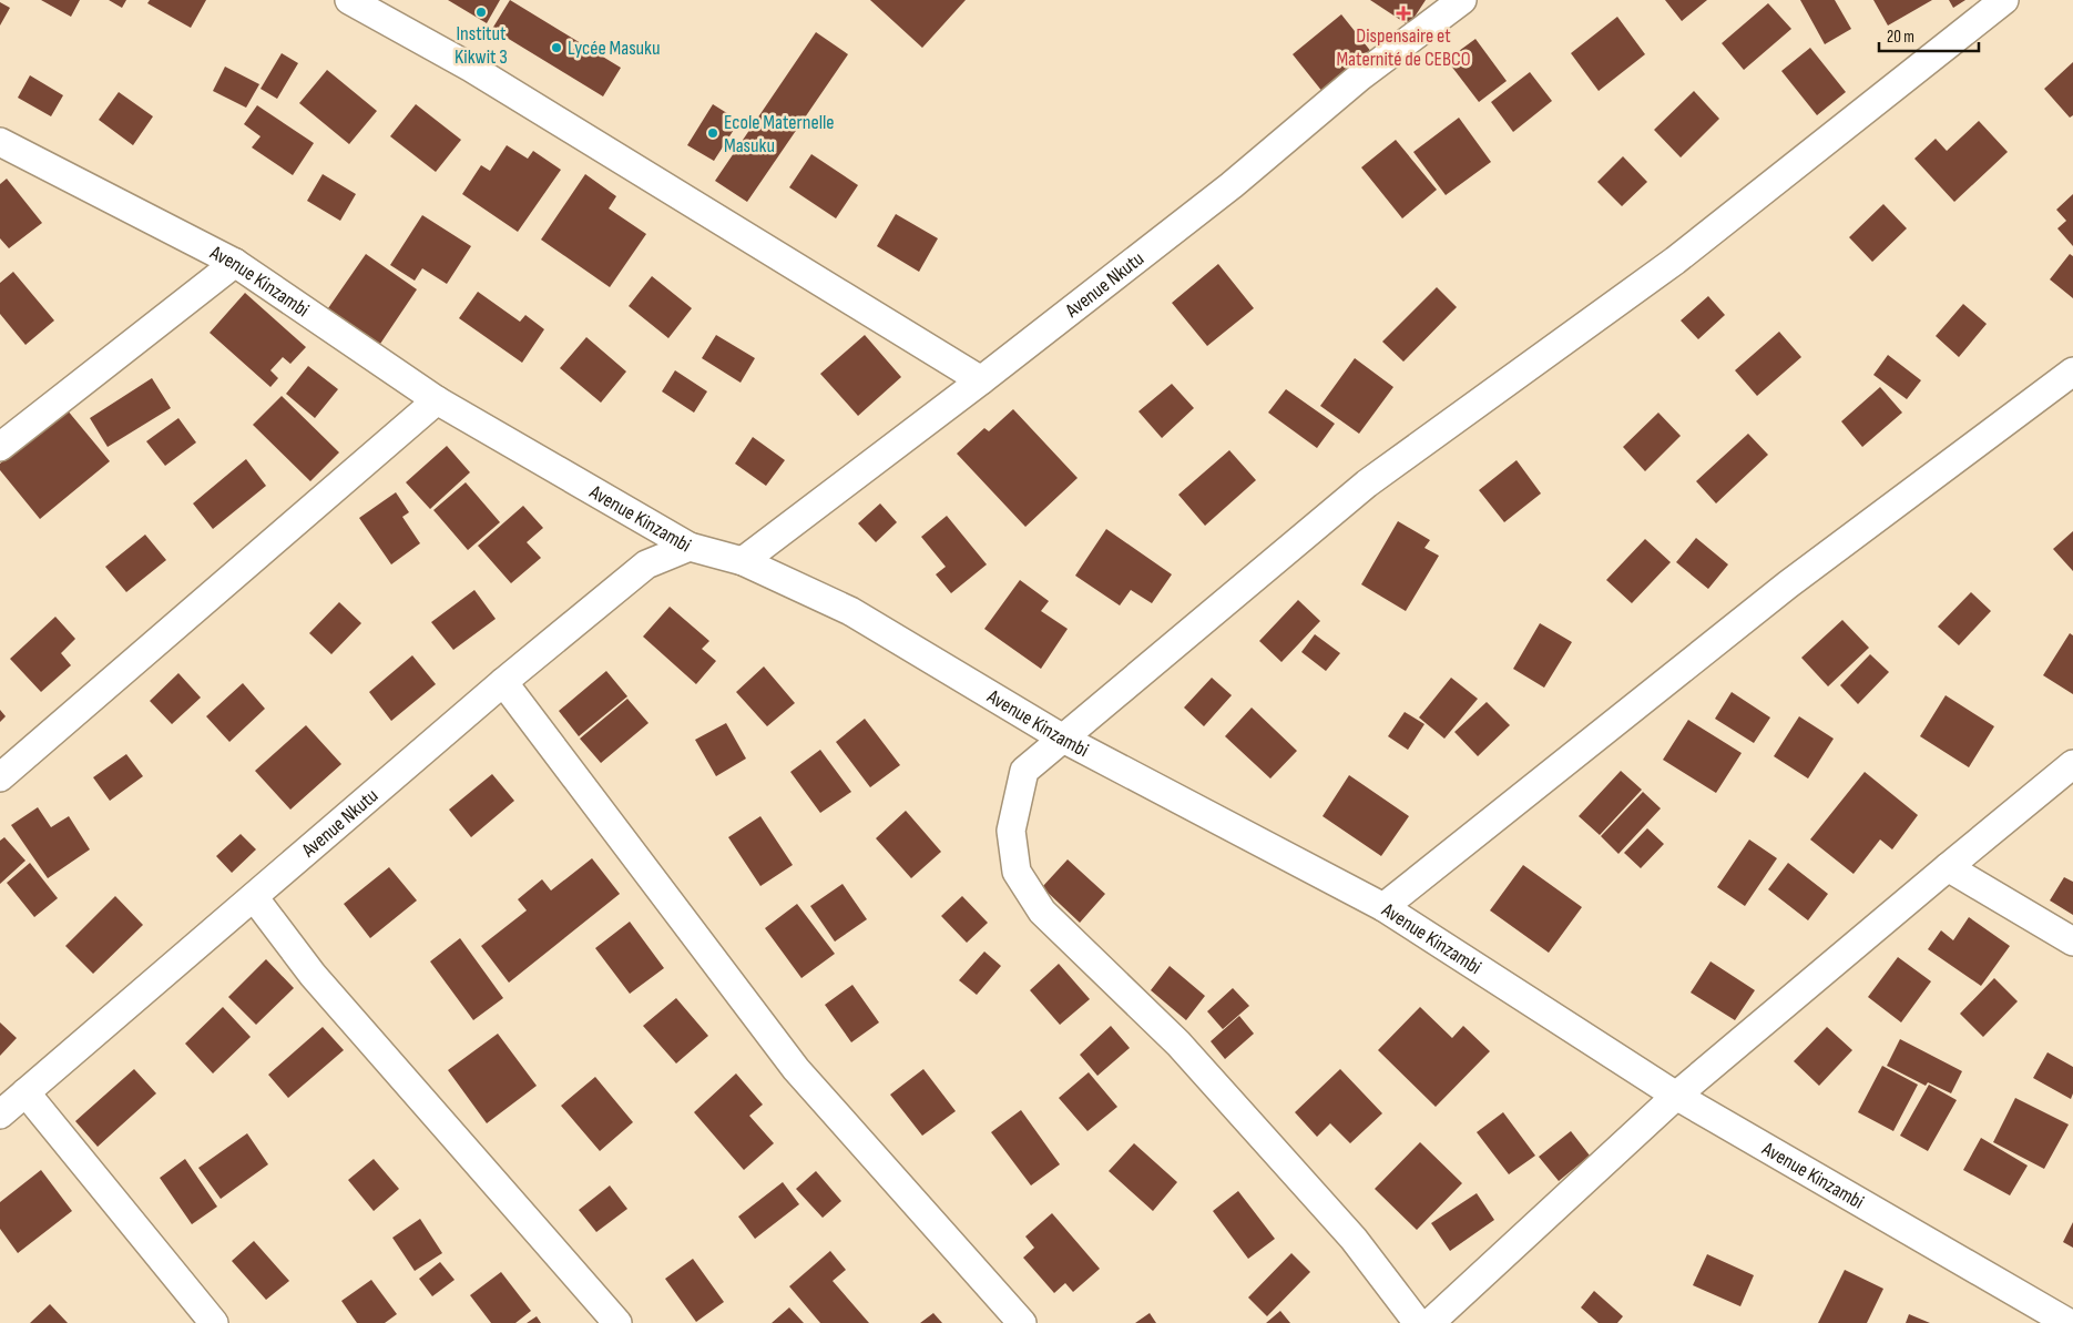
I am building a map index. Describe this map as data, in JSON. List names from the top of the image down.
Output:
{
  "streets": {
    "street": ["Avenue Kinzambi", "Avenue Nkutu"]
  },
  "crossings": [
    ["Avenue Kinzambi", "Avenue Nkutu"]
  ],
  "places": {
    "other": ["Institut Kikwit 3", "Lycée Masuku", "Ecole Maternelle Masuku"],
    "health": ["Dispensaire et Maternité de CEBCO"]
  },
  "scale_bar": "20 m"
}
